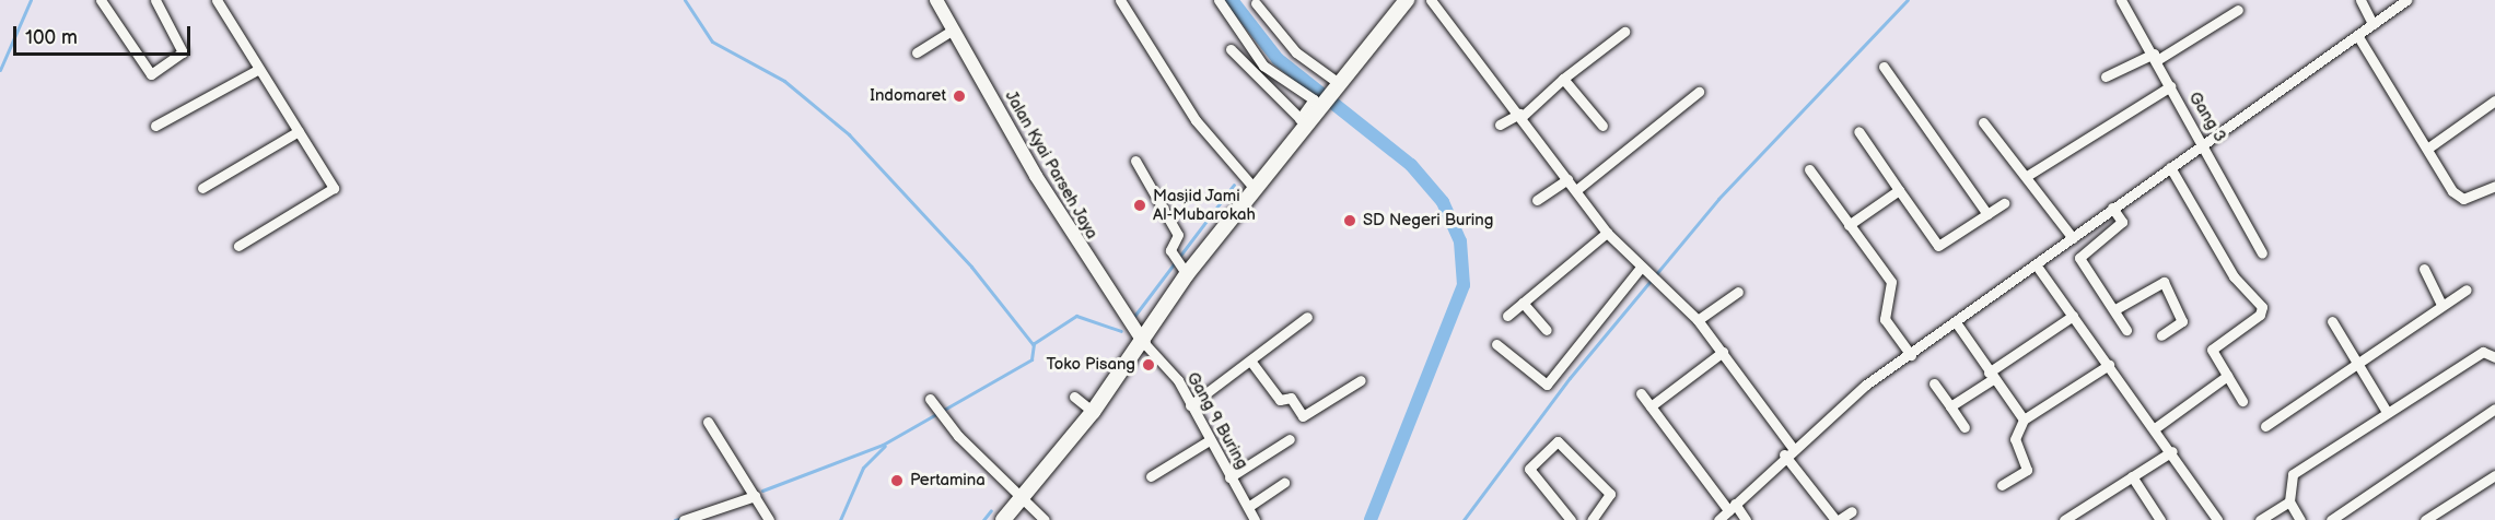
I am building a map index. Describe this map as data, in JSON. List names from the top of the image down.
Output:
{
  "streets": {
    "main road": ["Jalan Kyai Parseh Jaya"],
    "street": ["Gang 3", "Gang 9 Buring"]
  },
  "crossings": [
    ["Jalan Kyai Parseh Jaya", "Gang 9 Buring"]
  ],
  "places": [
    "Indomaret",
    "Masjid Jami Al-Mubarokah",
    "SD Negeri Buring",
    "Toko Pisang",
    "Pertamina"
  ],
  "scale_bar": "100 m"
}
